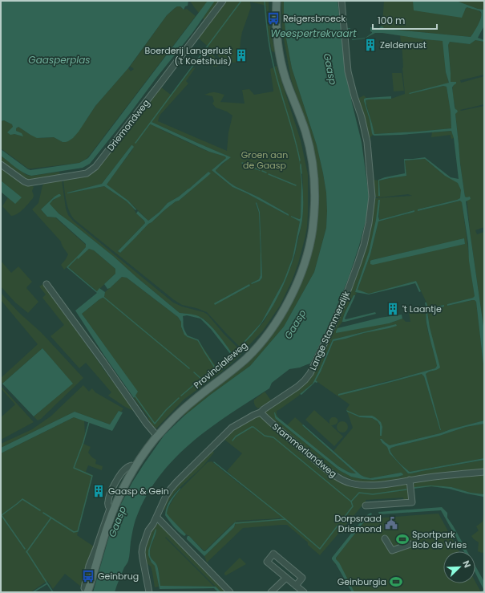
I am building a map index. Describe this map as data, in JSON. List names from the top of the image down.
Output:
{
  "streets": {
    "main road": ["Provincialeweg"],
    "street": ["Driemondweg", "Lange Stammerdijk", "Stammerlandweg"]
  },
  "crossings": [
    ["Lange Stammerdijk", "Stammerlandweg"]
  ],
  "water": ["Weespertrekvaart", "Gaasperplas", "Gaasp"],
  "parks": ["Groen aan de Gaasp"],
  "places": {
    "bus stop": ["Reigersbroeck", "Geinbrug"],
    "building": [
      "Zeldenrust",
      "Boerderij Langerlust ('t Koetshuis)",
      "'t Laantje",
      "Gaasp & Gein"
    ],
    "public building": ["Dorpsraad Driemond"],
    "sports": ["Sportpark Bob de Vries", "Geinburgia"]
  },
  "scale_bar": "100 m",
  "north": "top right"
}
